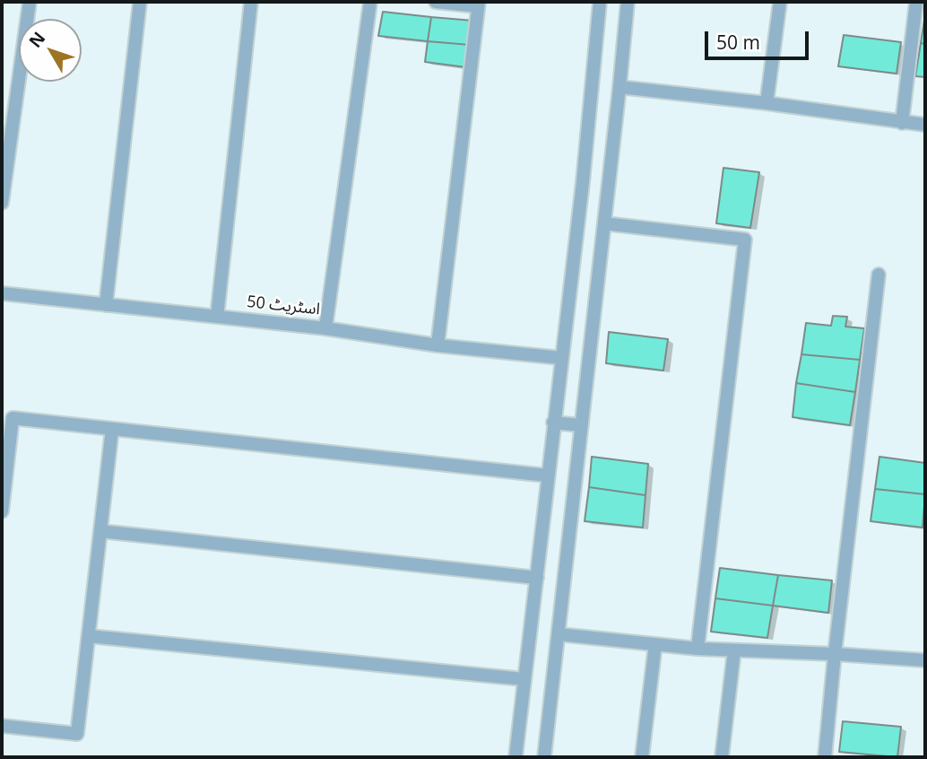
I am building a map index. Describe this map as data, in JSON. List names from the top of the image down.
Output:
{
  "streets": {
    "street": ["اسٹریٹ 50"]
  },
  "scale_bar": "50 m",
  "north": "top left"
}
